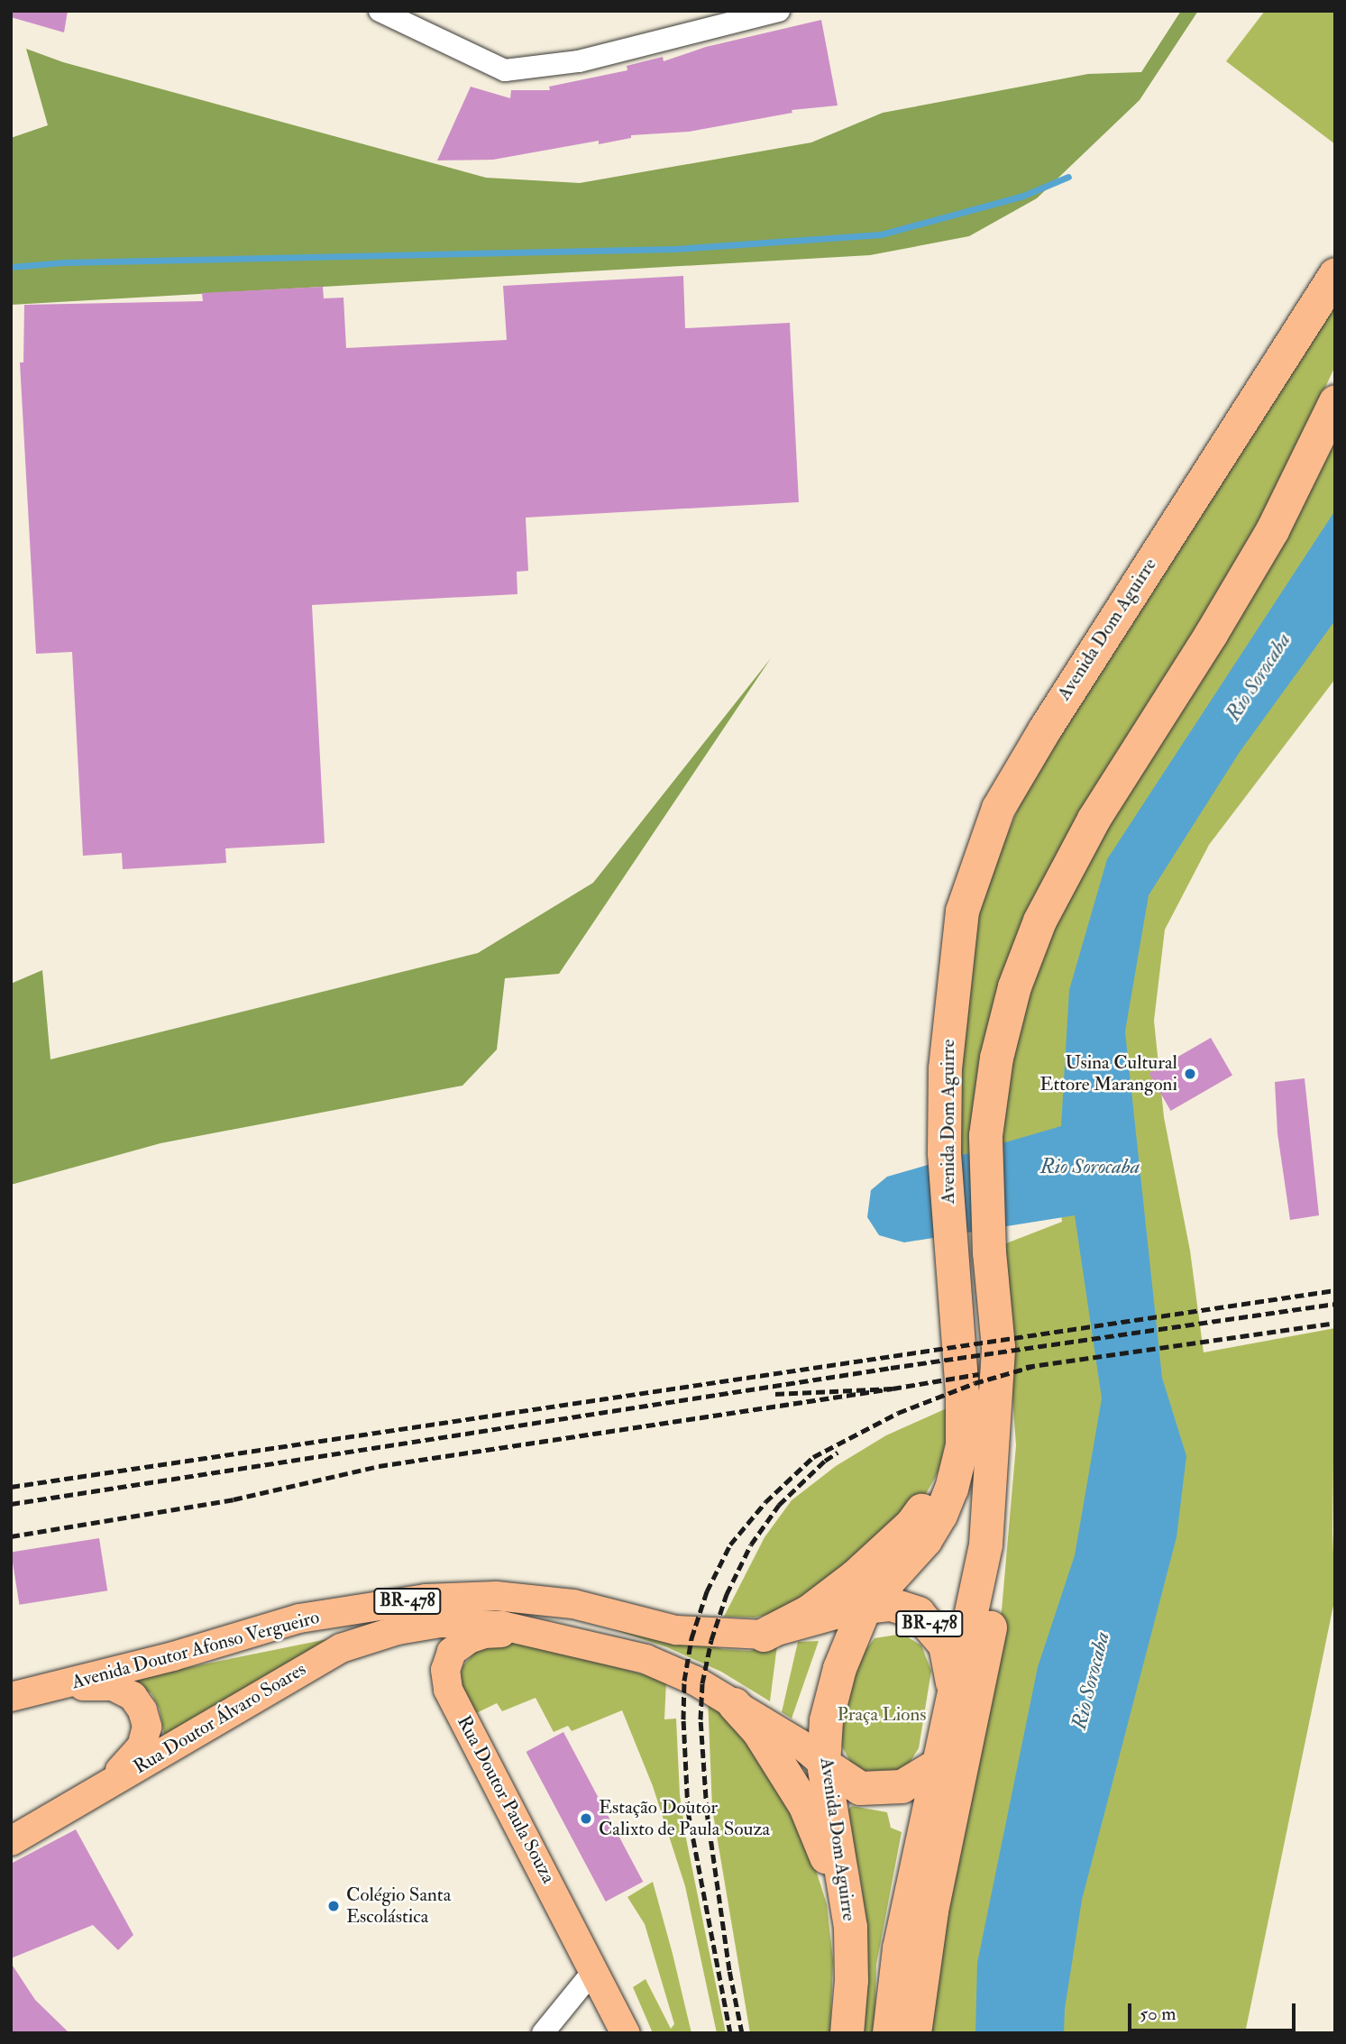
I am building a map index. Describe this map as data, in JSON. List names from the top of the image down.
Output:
{
  "streets": {
    "highway": ["Avenida Dom Aguirre", "BR-478"],
    "main road": ["Avenida Doutor Afonso Vergueiro", "Rua Doutor Álvaro Soares", "Rua Doutor Paula Souza"]
  },
  "crossings": [
    ["Avenida Dom Aguirre", "BR-478"],
    ["Avenida Dom Aguirre", "Avenida Doutor Afonso Vergueiro"],
    ["BR-478", "Avenida Doutor Afonso Vergueiro"],
    ["BR-478", "Rua Doutor Álvaro Soares"],
    ["BR-478", "Rua Doutor Paula Souza"],
    ["Rua Doutor Álvaro Soares", "Rua Doutor Paula Souza"]
  ],
  "water": ["Rio Sorocaba"],
  "parks": ["Praça Lions"],
  "places": ["Usina Cultural Ettore Marangoni", "Estação Doutor Calixto de Paula Souza", "Colégio Santa Escolástica"],
  "scale_bar": "50 m"
}
